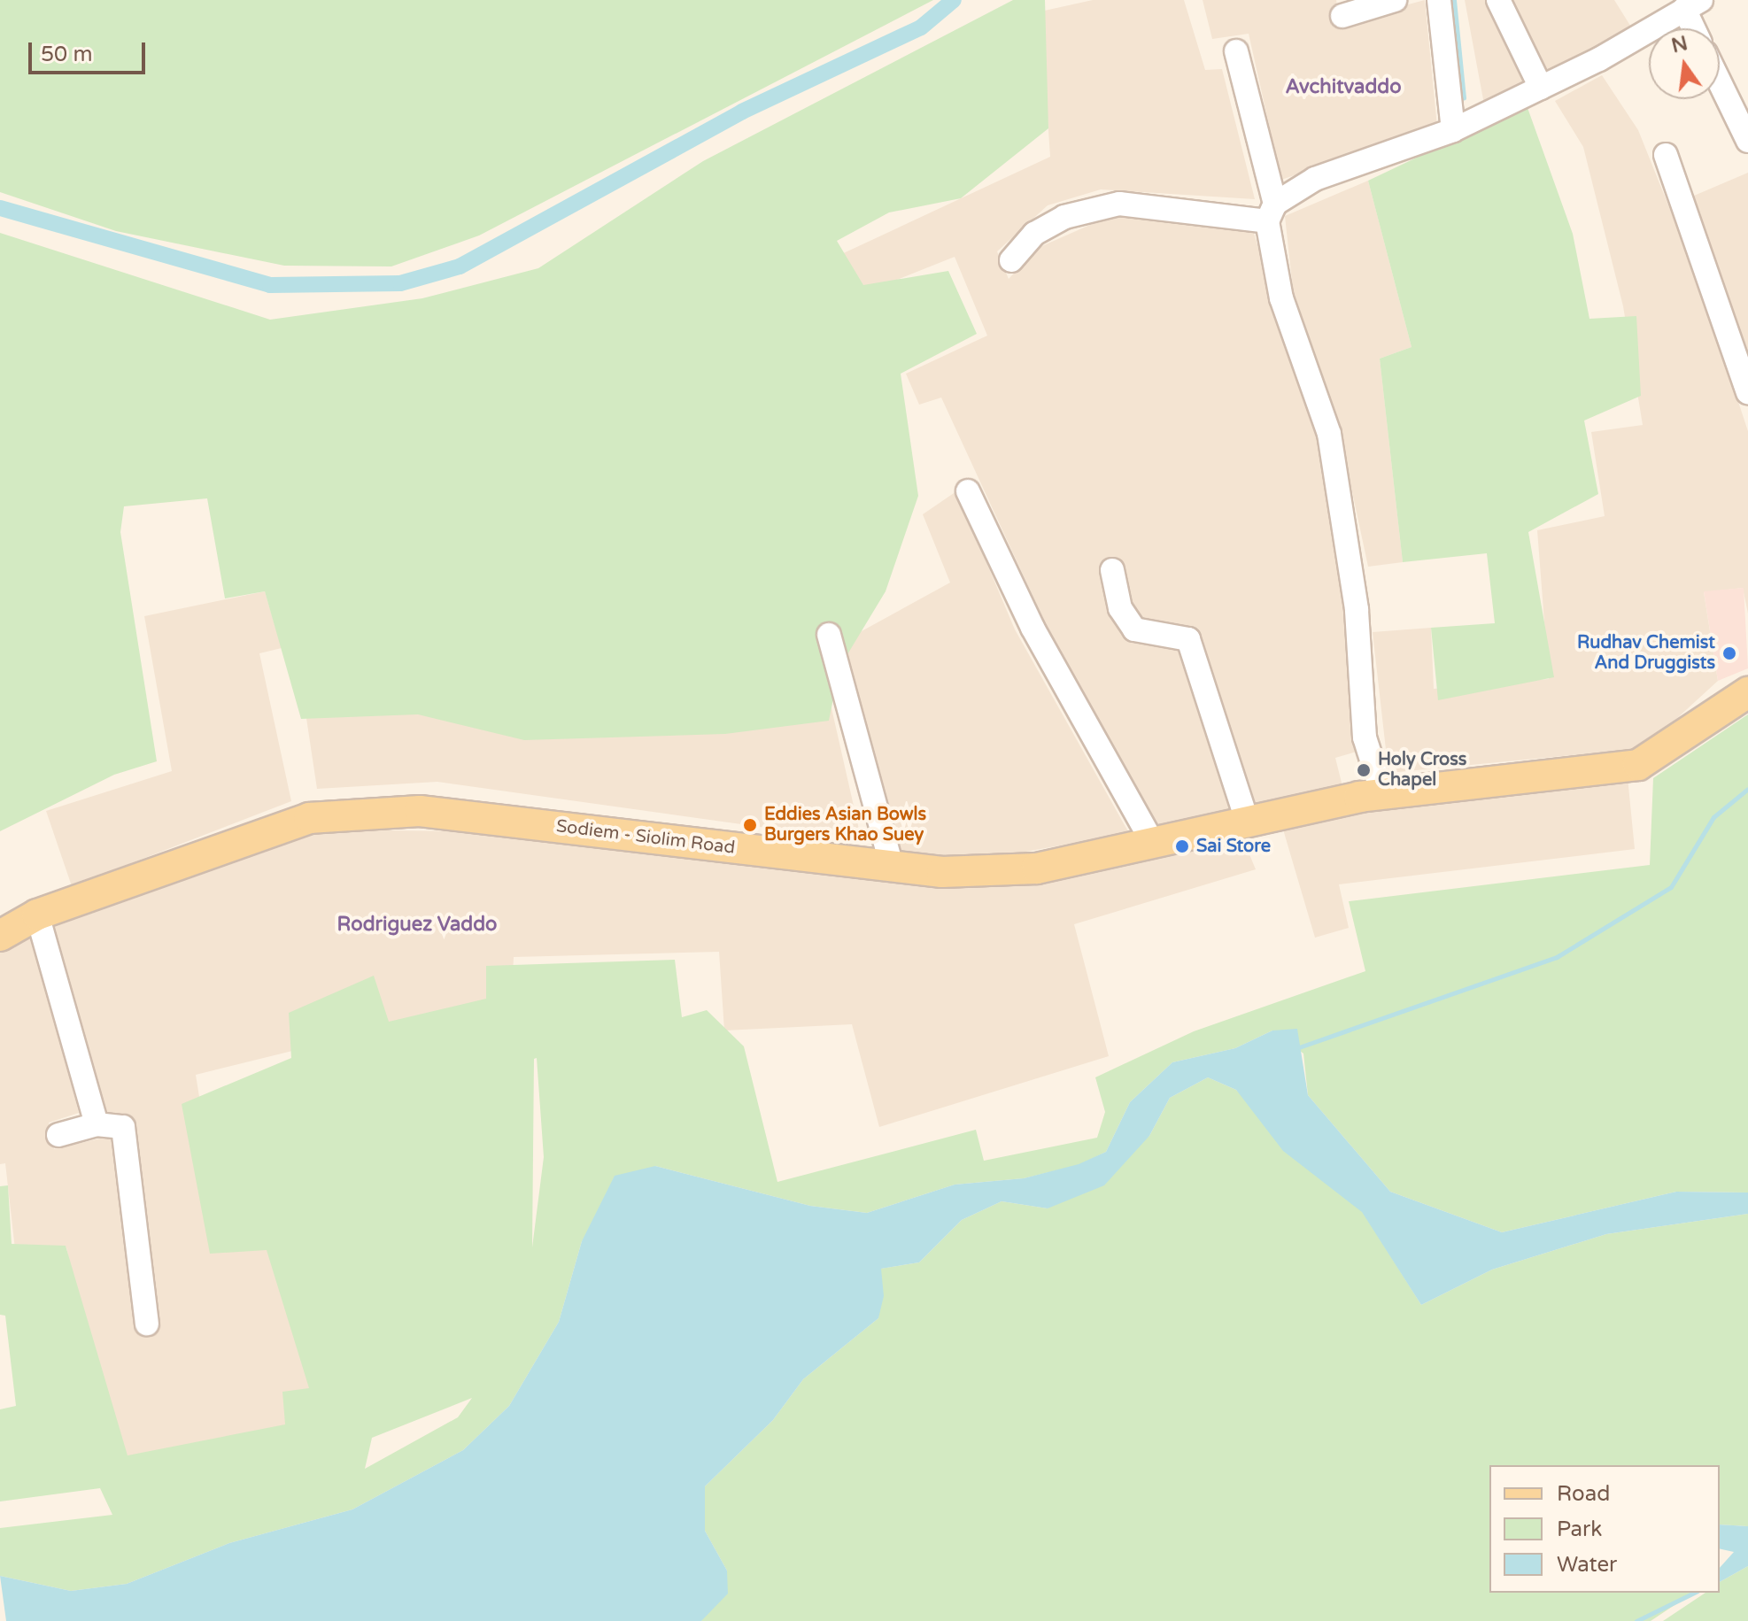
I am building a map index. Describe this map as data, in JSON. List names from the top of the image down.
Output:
{
  "streets": {
    "main road": ["Sodiem - Siolim Road"]
  },
  "districts": ["Avchitvaddo", "Rodriguez Vaddo"],
  "places": [
    "Rudhav Chemist And Druggists",
    "Holy Cross Chapel",
    "Eddies Asian Bowls Burgers Khao Suey",
    "Sai Store"
  ],
  "legend": ["Road", "Park", "Water"],
  "scale_bar": "50 m",
  "north": "top"
}
